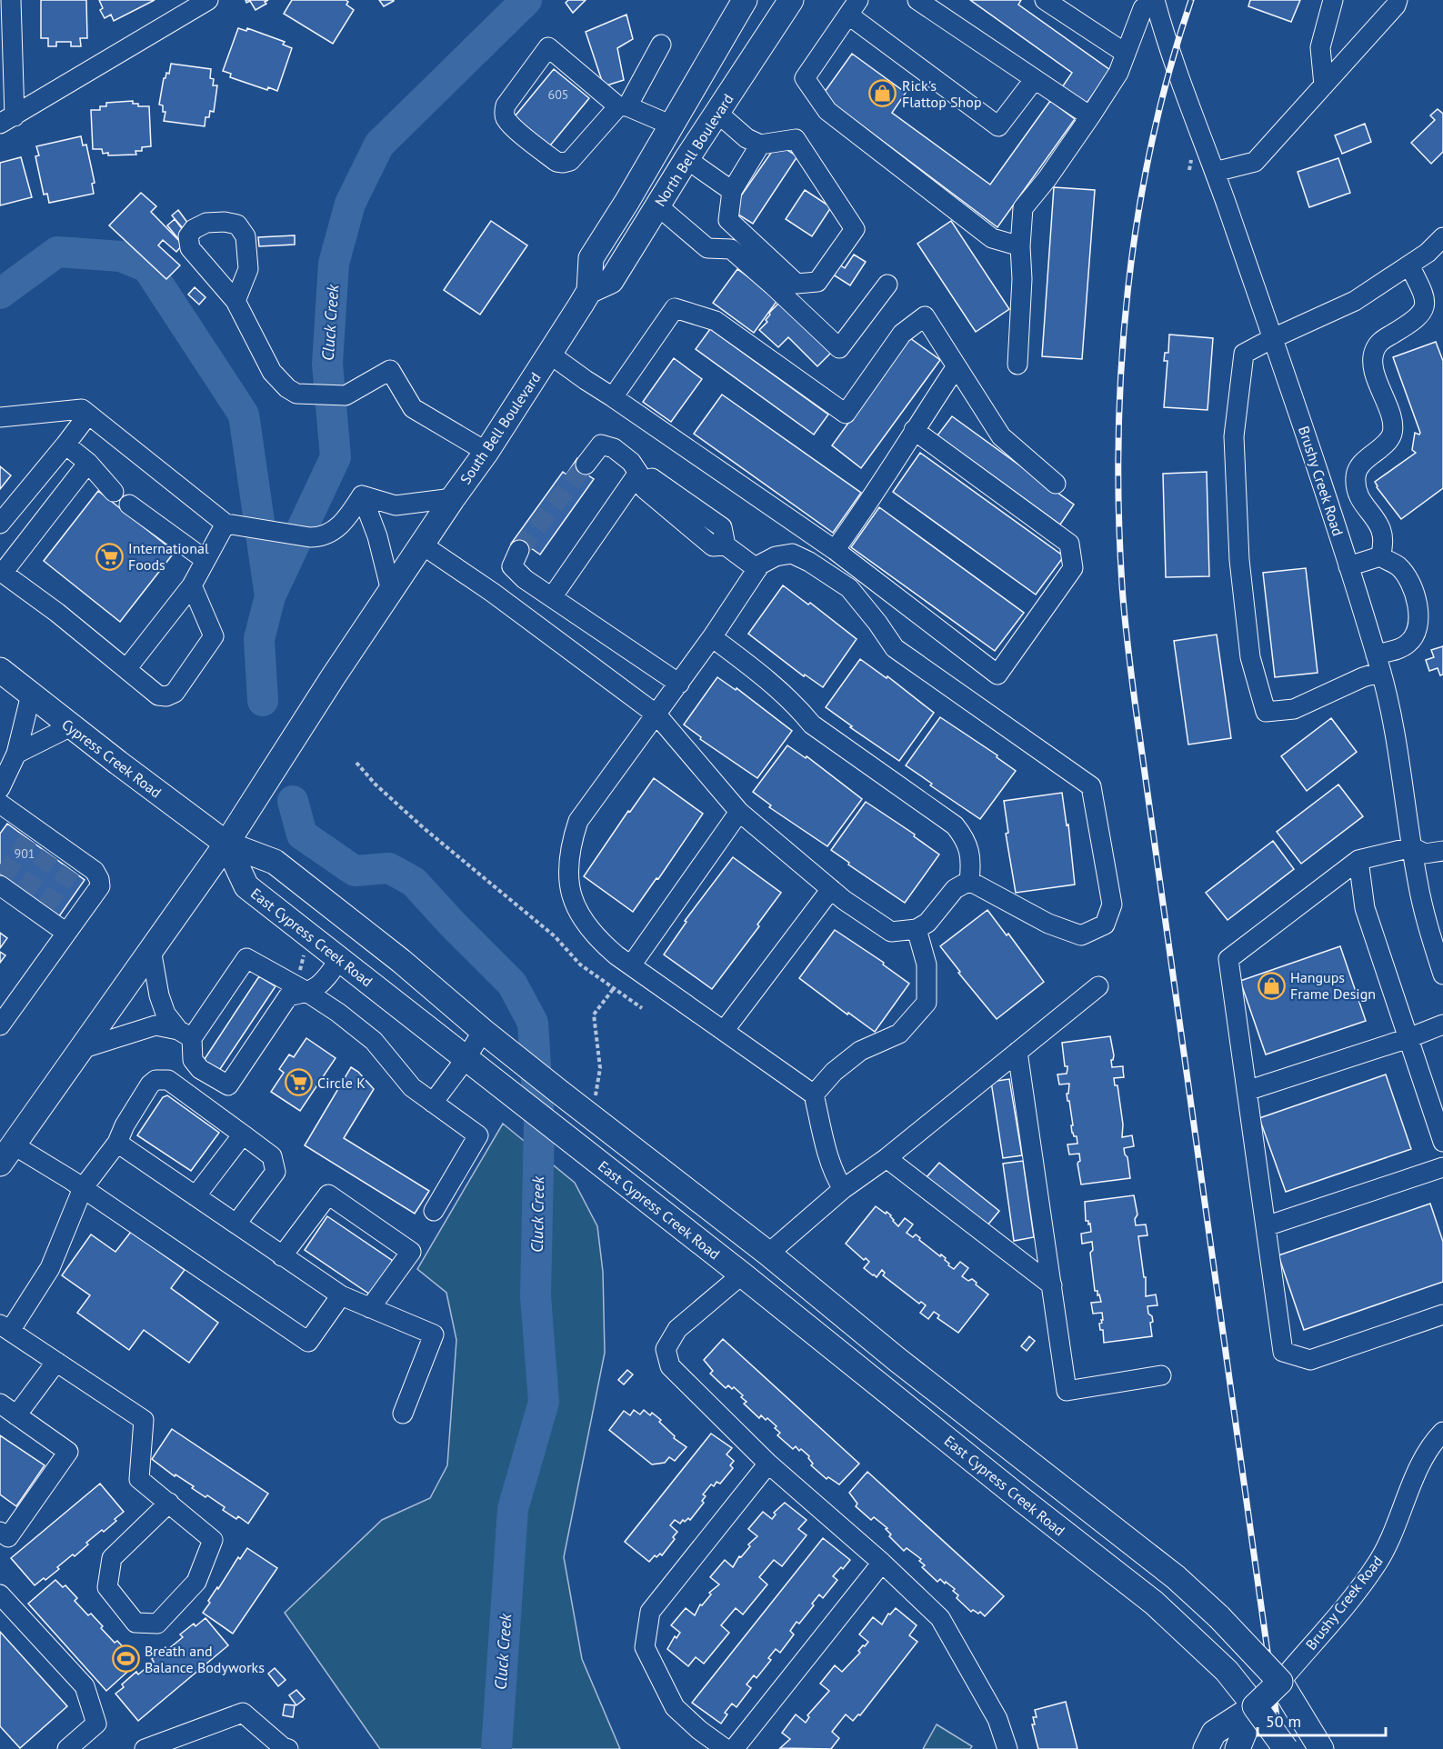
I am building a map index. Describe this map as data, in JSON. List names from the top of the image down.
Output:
{
  "streets": {
    "main road": [
      "North Bell Boulevard",
      "South Bell Boulevard",
      "Brushy Creek Road",
      "Cypress Creek Road",
      "East Cypress Creek Road"
    ]
  },
  "crossings": [
    ["North Bell Boulevard", "South Bell Boulevard"],
    ["South Bell Boulevard", "Cypress Creek Road"],
    ["South Bell Boulevard", "East Cypress Creek Road"],
    ["Brushy Creek Road", "East Cypress Creek Road"],
    ["Cypress Creek Road", "East Cypress Creek Road"]
  ],
  "water": ["Cluck Creek"],
  "places": {
    "shop": ["Rick's Flattop Shop", "Hangups Frame Design"],
    "supermarket": ["International Foods", "Circle K"],
    "sports": ["Breath and Balance Bodyworks"]
  },
  "house_numbers": ["605", "901"],
  "scale_bar": "50 m"
}
